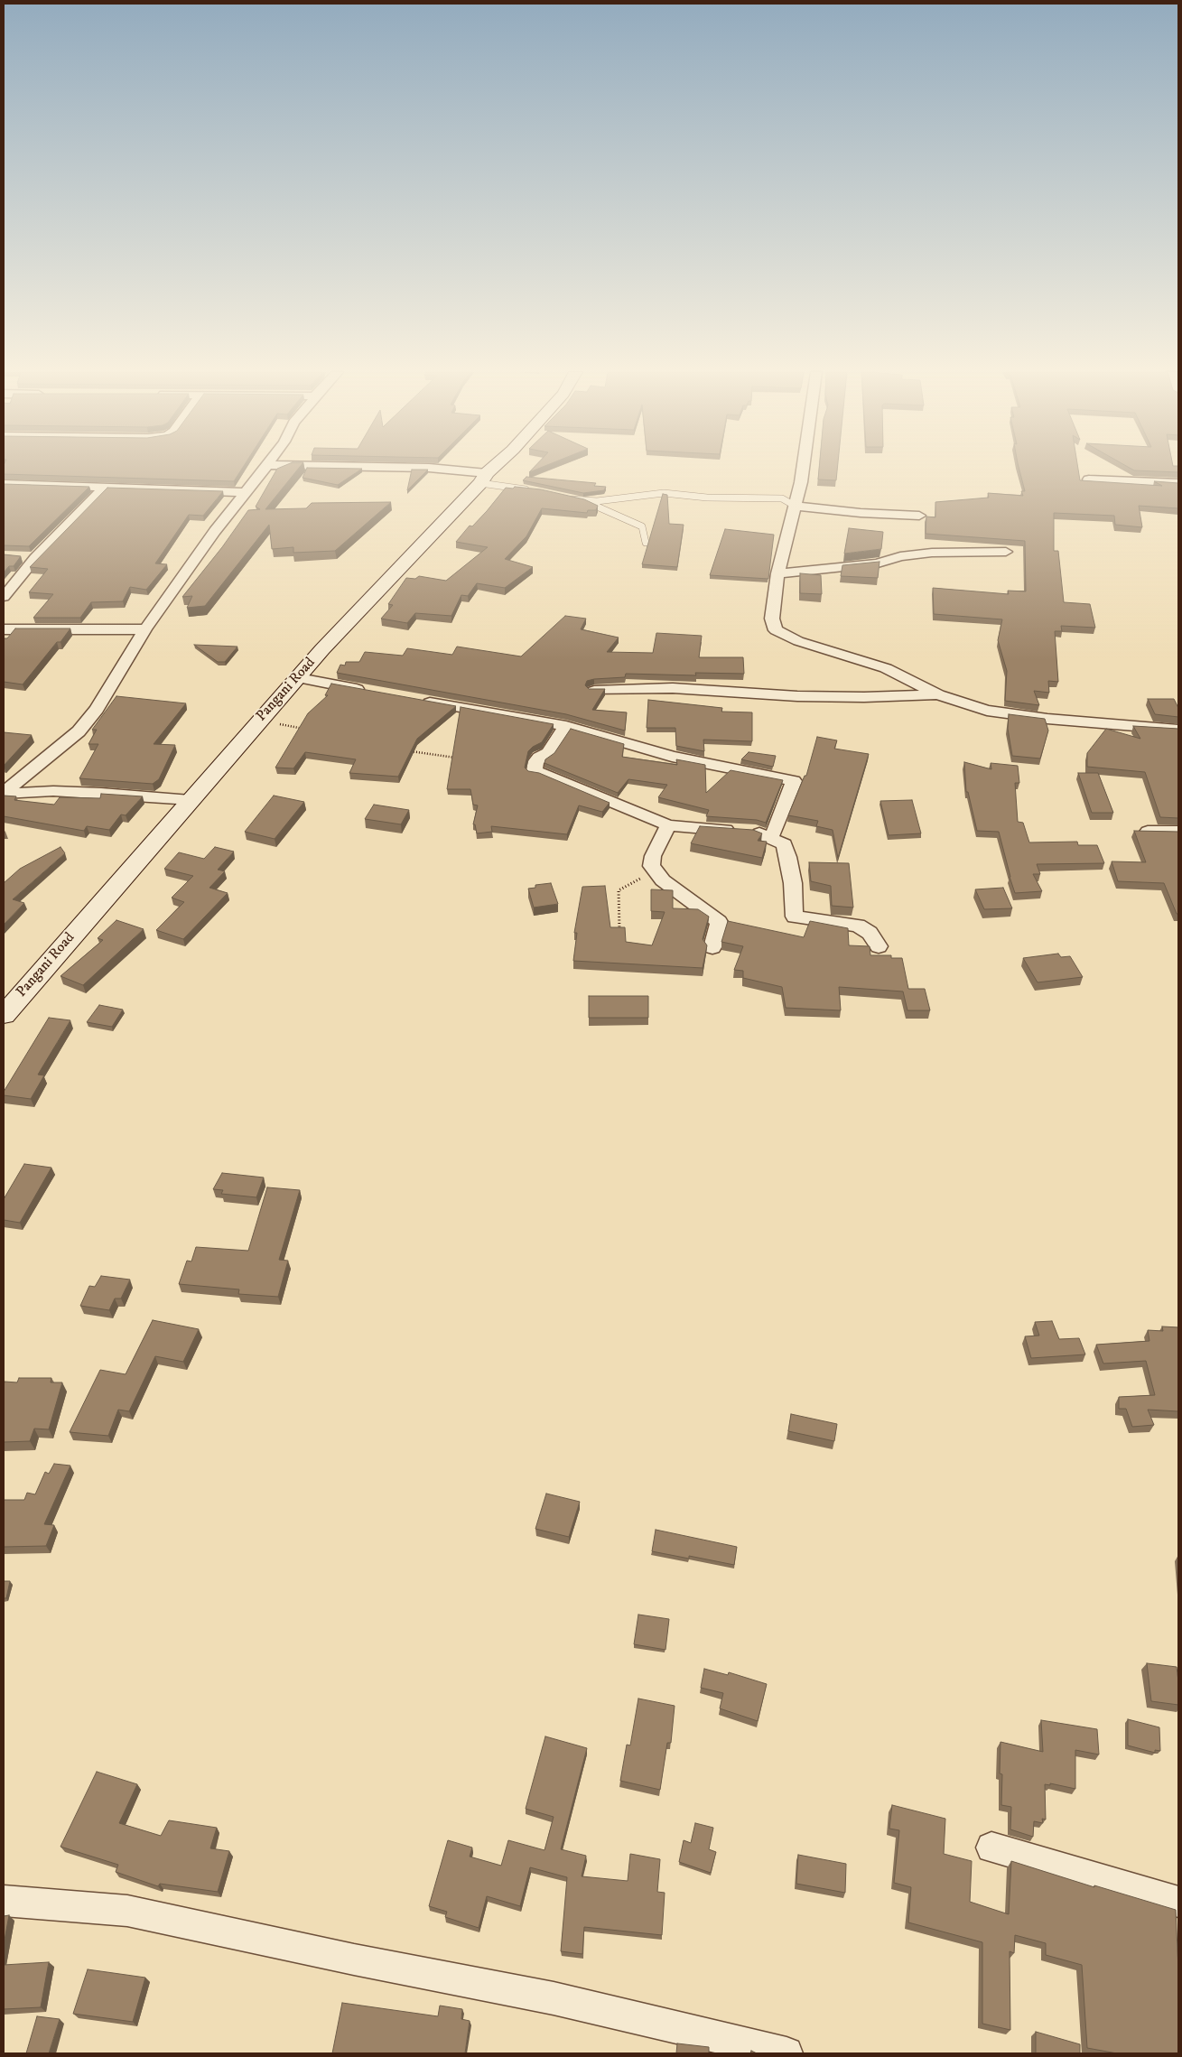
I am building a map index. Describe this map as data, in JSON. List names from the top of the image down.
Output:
{
  "streets": {
    "main road": ["Pangani Road"]
  }
}
